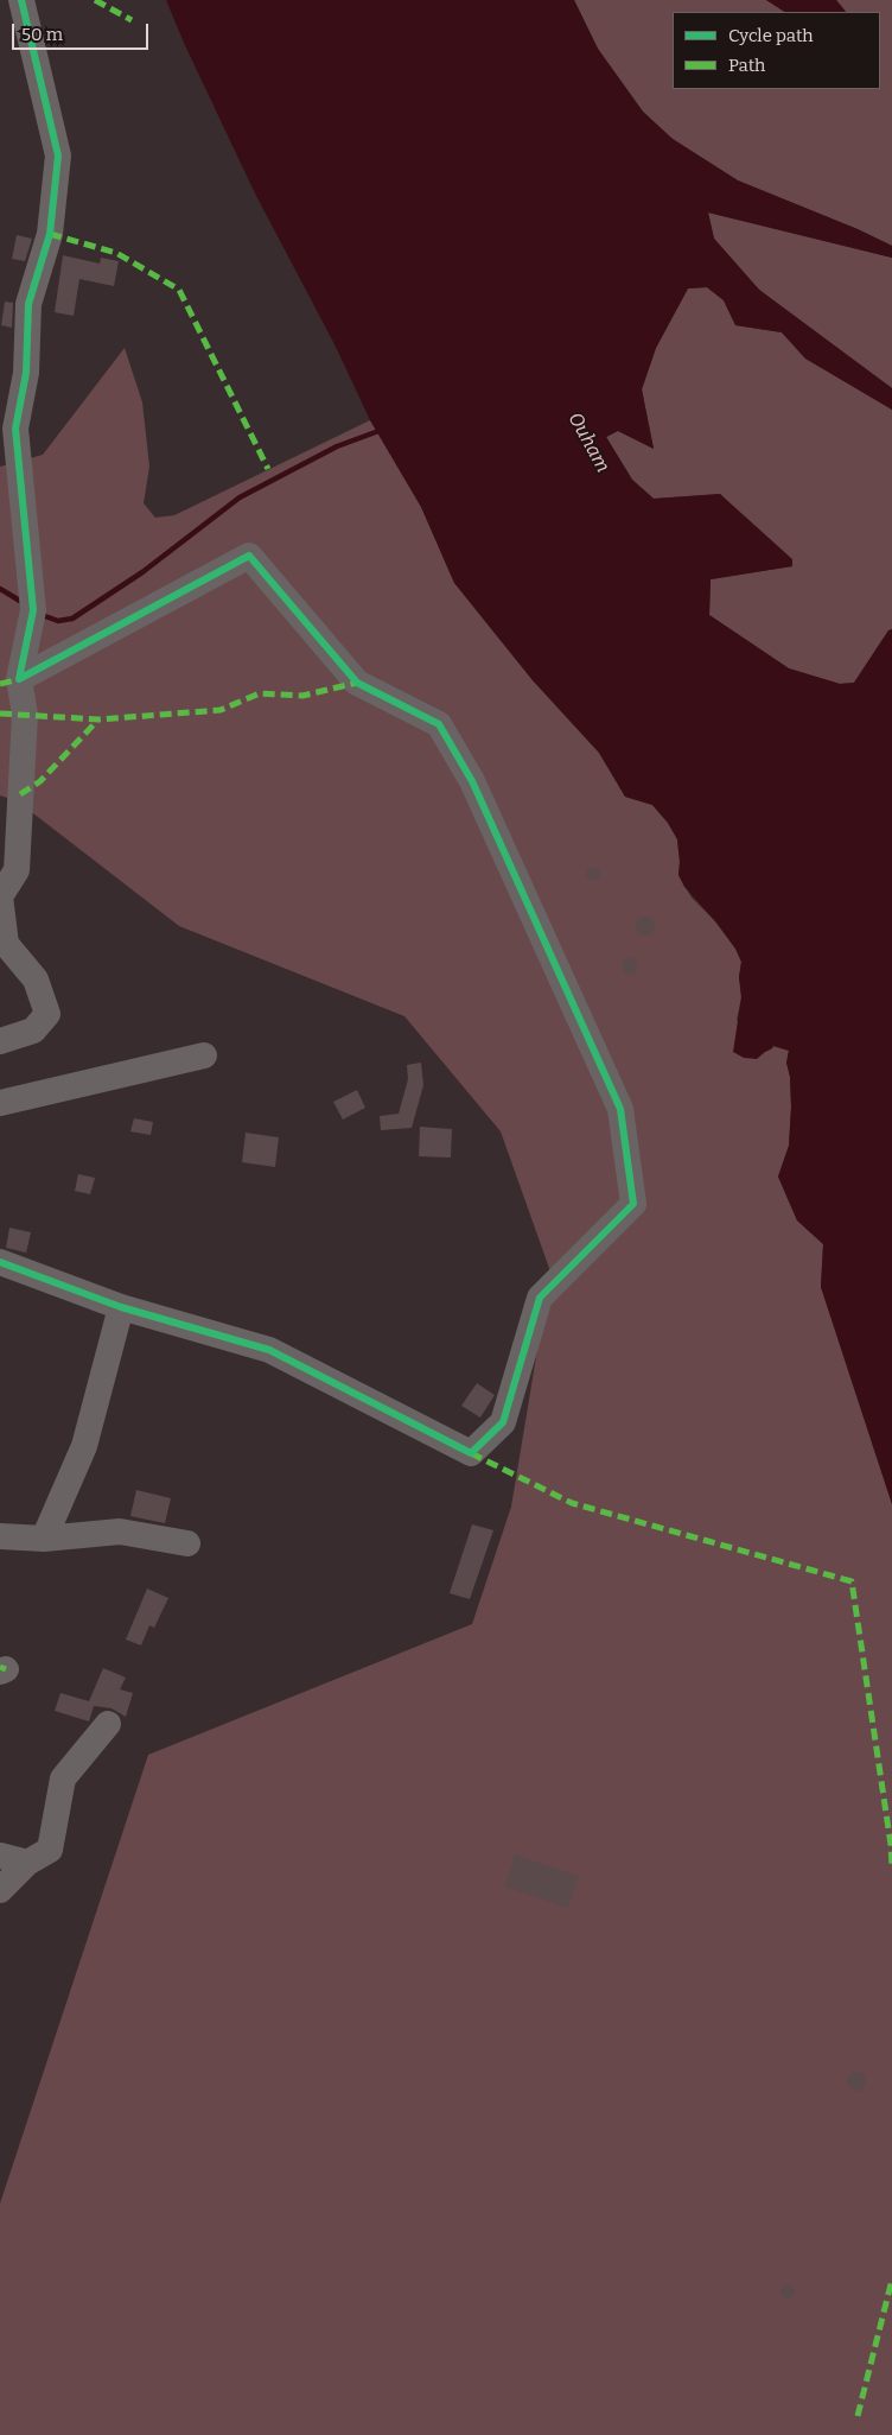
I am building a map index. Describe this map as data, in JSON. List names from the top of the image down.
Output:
{
  "water": ["Ouham"],
  "legend": ["Cycle path", "Path"],
  "scale_bar": "50 m"
}
